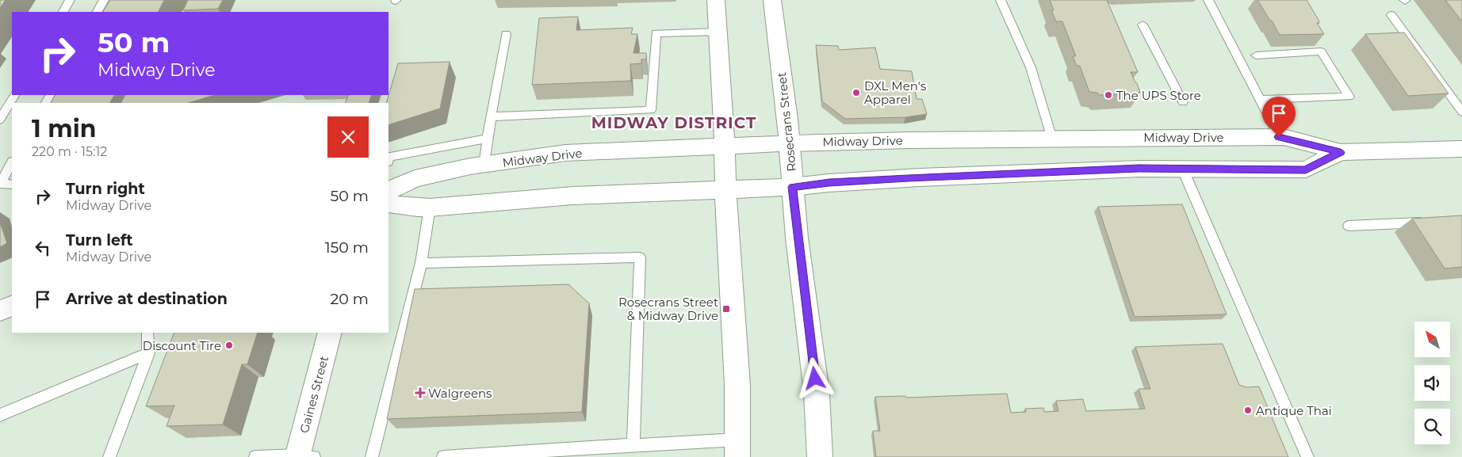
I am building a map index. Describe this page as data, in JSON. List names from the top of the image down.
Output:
{
  "streets": {
    "main road": ["Rosecrans Street", "Midway Drive", "Gaines Street"]
  },
  "crossings": [
    ["Rosecrans Street", "Midway Drive"]
  ],
  "districts": ["MIDWAY DISTRICT"],
  "places": {
    "other": [
      "DXL Men's Apparel",
      "The UPS Store",
      "Discount Tire",
      "Antique Thai"
    ],
    "transit": ["Rosecrans Street & Midway Drive"],
    "health": ["Walgreens"]
  },
  "north": "top left",
  "page": {
    "turn": ["50 m", "Midway Drive"],
    "heading": ["1 min", "220 m · 15:12"],
    "list": [
      {
        "name": "Turn right",
        "note": "Midway Drive",
        "value": "50 m"
      },
      {
        "name": "Turn left",
        "note": "Midway Drive",
        "value": "150 m"
      },
      {
        "name": "Arrive at destination",
        "value": "20 m"
      }
    ]
  }
}
